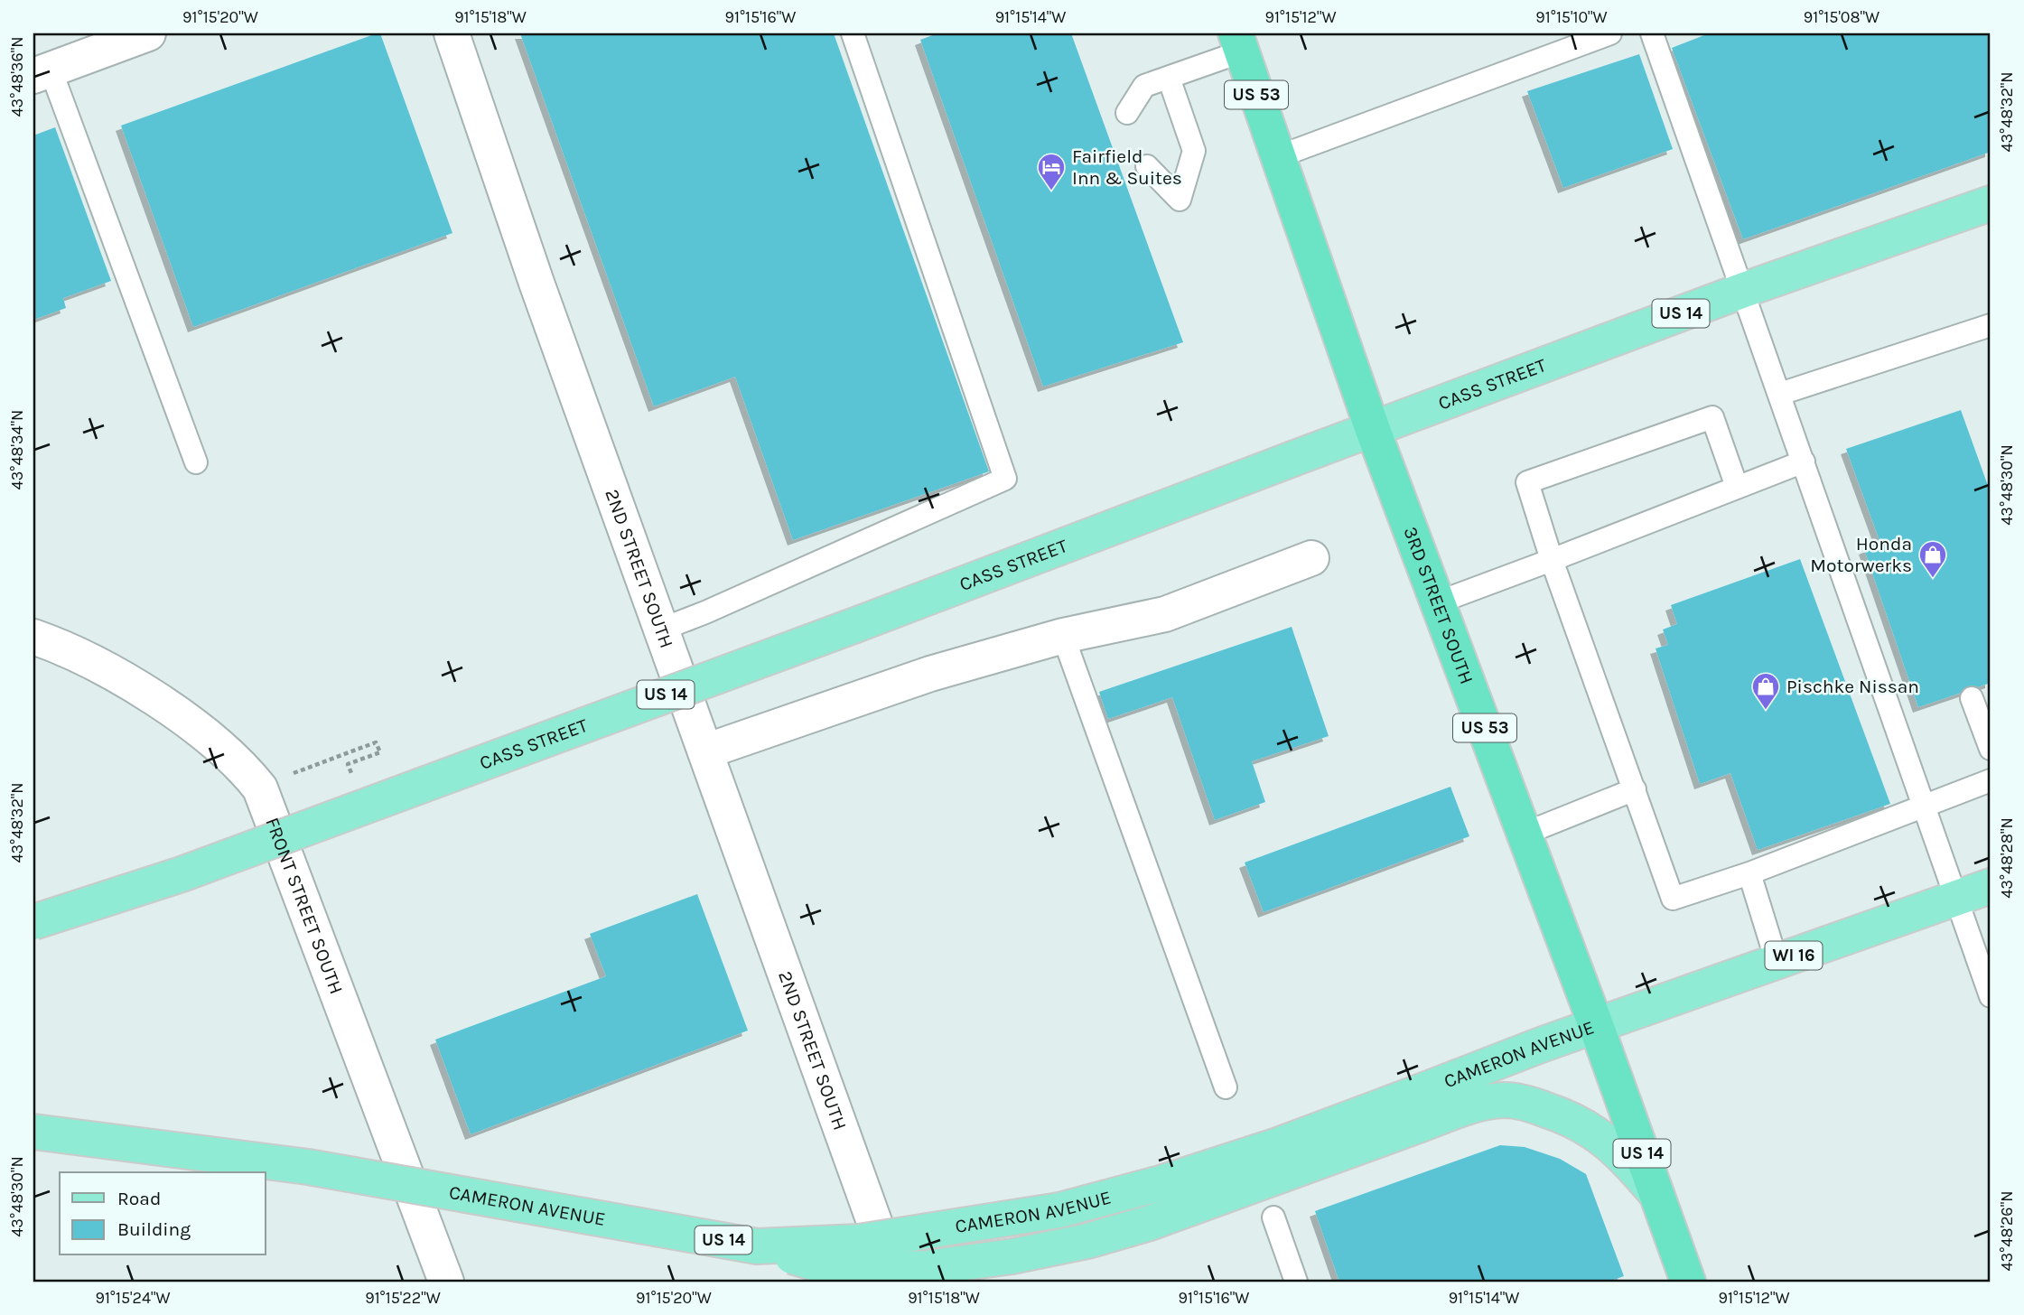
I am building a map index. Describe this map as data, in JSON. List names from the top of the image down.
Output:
{
  "streets": {
    "highway": ["US 53", "US 14", "3RD STREET SOUTH"],
    "main road": ["CASS STREET", "WI 16", "CAMERON AVENUE"],
    "street": ["2ND STREET SOUTH", "FRONT STREET SOUTH"]
  },
  "crossings": [
    ["CASS STREET", "2ND STREET SOUTH"],
    ["CASS STREET", "3RD STREET SOUTH"],
    ["CASS STREET", "FRONT STREET SOUTH"],
    ["3RD STREET SOUTH", "CAMERON AVENUE"]
  ],
  "places": {
    "hotel": ["Fairfield Inn & Suites"],
    "shop": ["Honda Motorwerks", "Pischke Nissan"]
  },
  "legend": ["Road", "Building"],
  "coordinates": [
    "91°15'20\"W",
    "91°15'18\"W",
    "91°15'16\"W",
    "91°15'14\"W",
    "91°15'12\"W",
    "91°15'10\"W",
    "91°15'08\"W",
    "43°48'36\"N",
    "43°48'32\"N",
    "43°48'34\"N",
    "43°48'30\"N",
    "43°48'28\"N",
    "43°48'26\"N",
    "91°15'24\"W",
    "91°15'22\"W"
  ]
}
